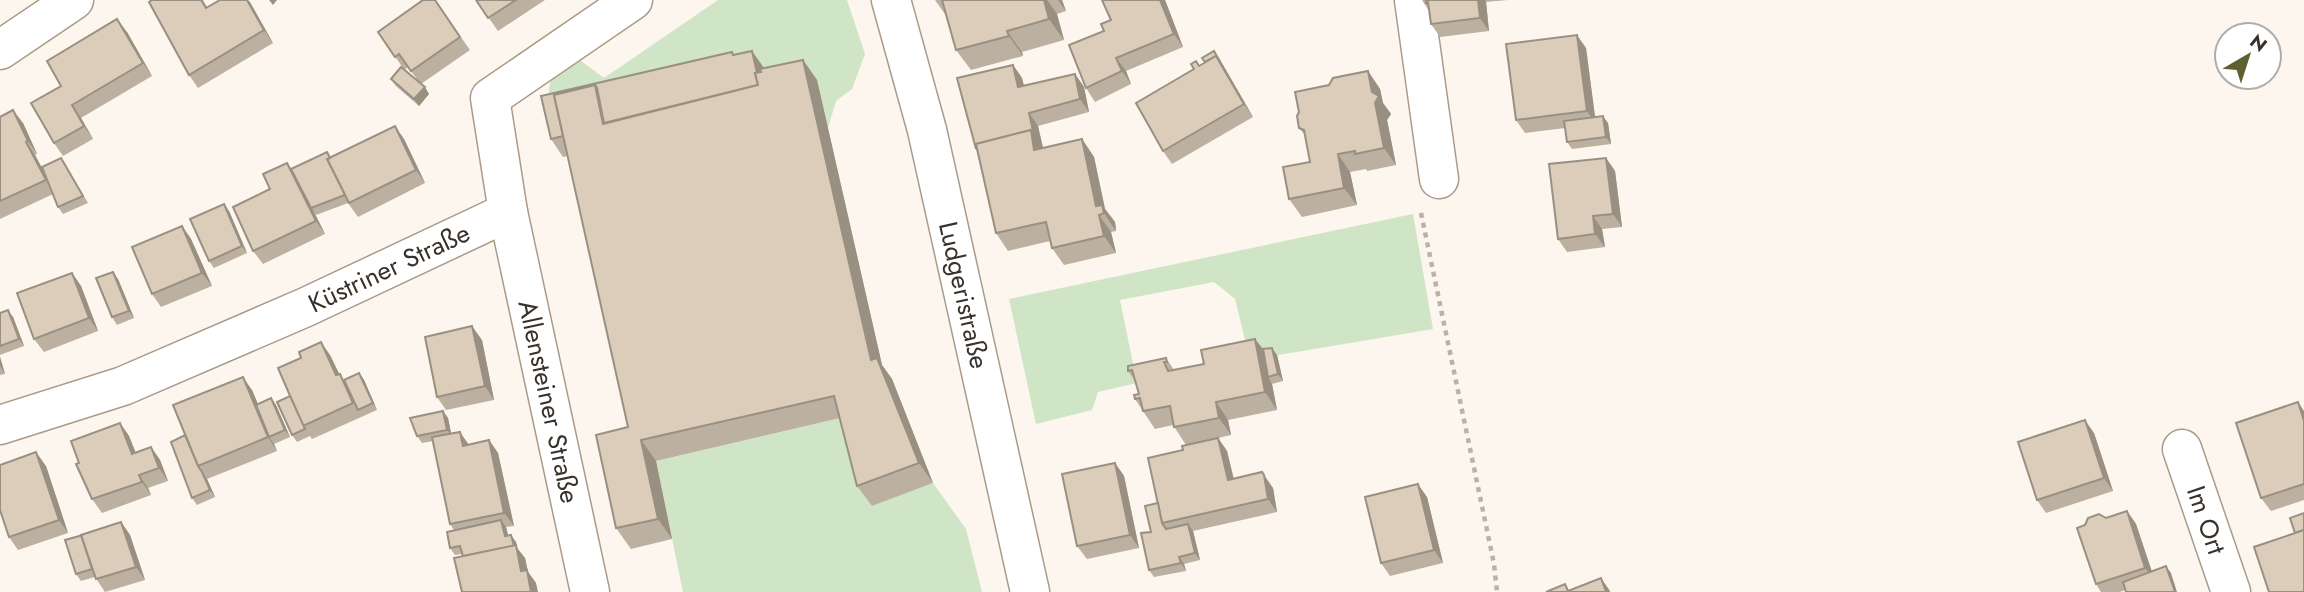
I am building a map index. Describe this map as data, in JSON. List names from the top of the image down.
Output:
{
  "streets": {
    "street": [
      "Küstriner Straße",
      "Ludgeristraße",
      "Allensteiner Straße",
      "Im Ort"
    ]
  },
  "crossings": [
    ["Küstriner Straße", "Allensteiner Straße"]
  ],
  "north": "top right"
}
